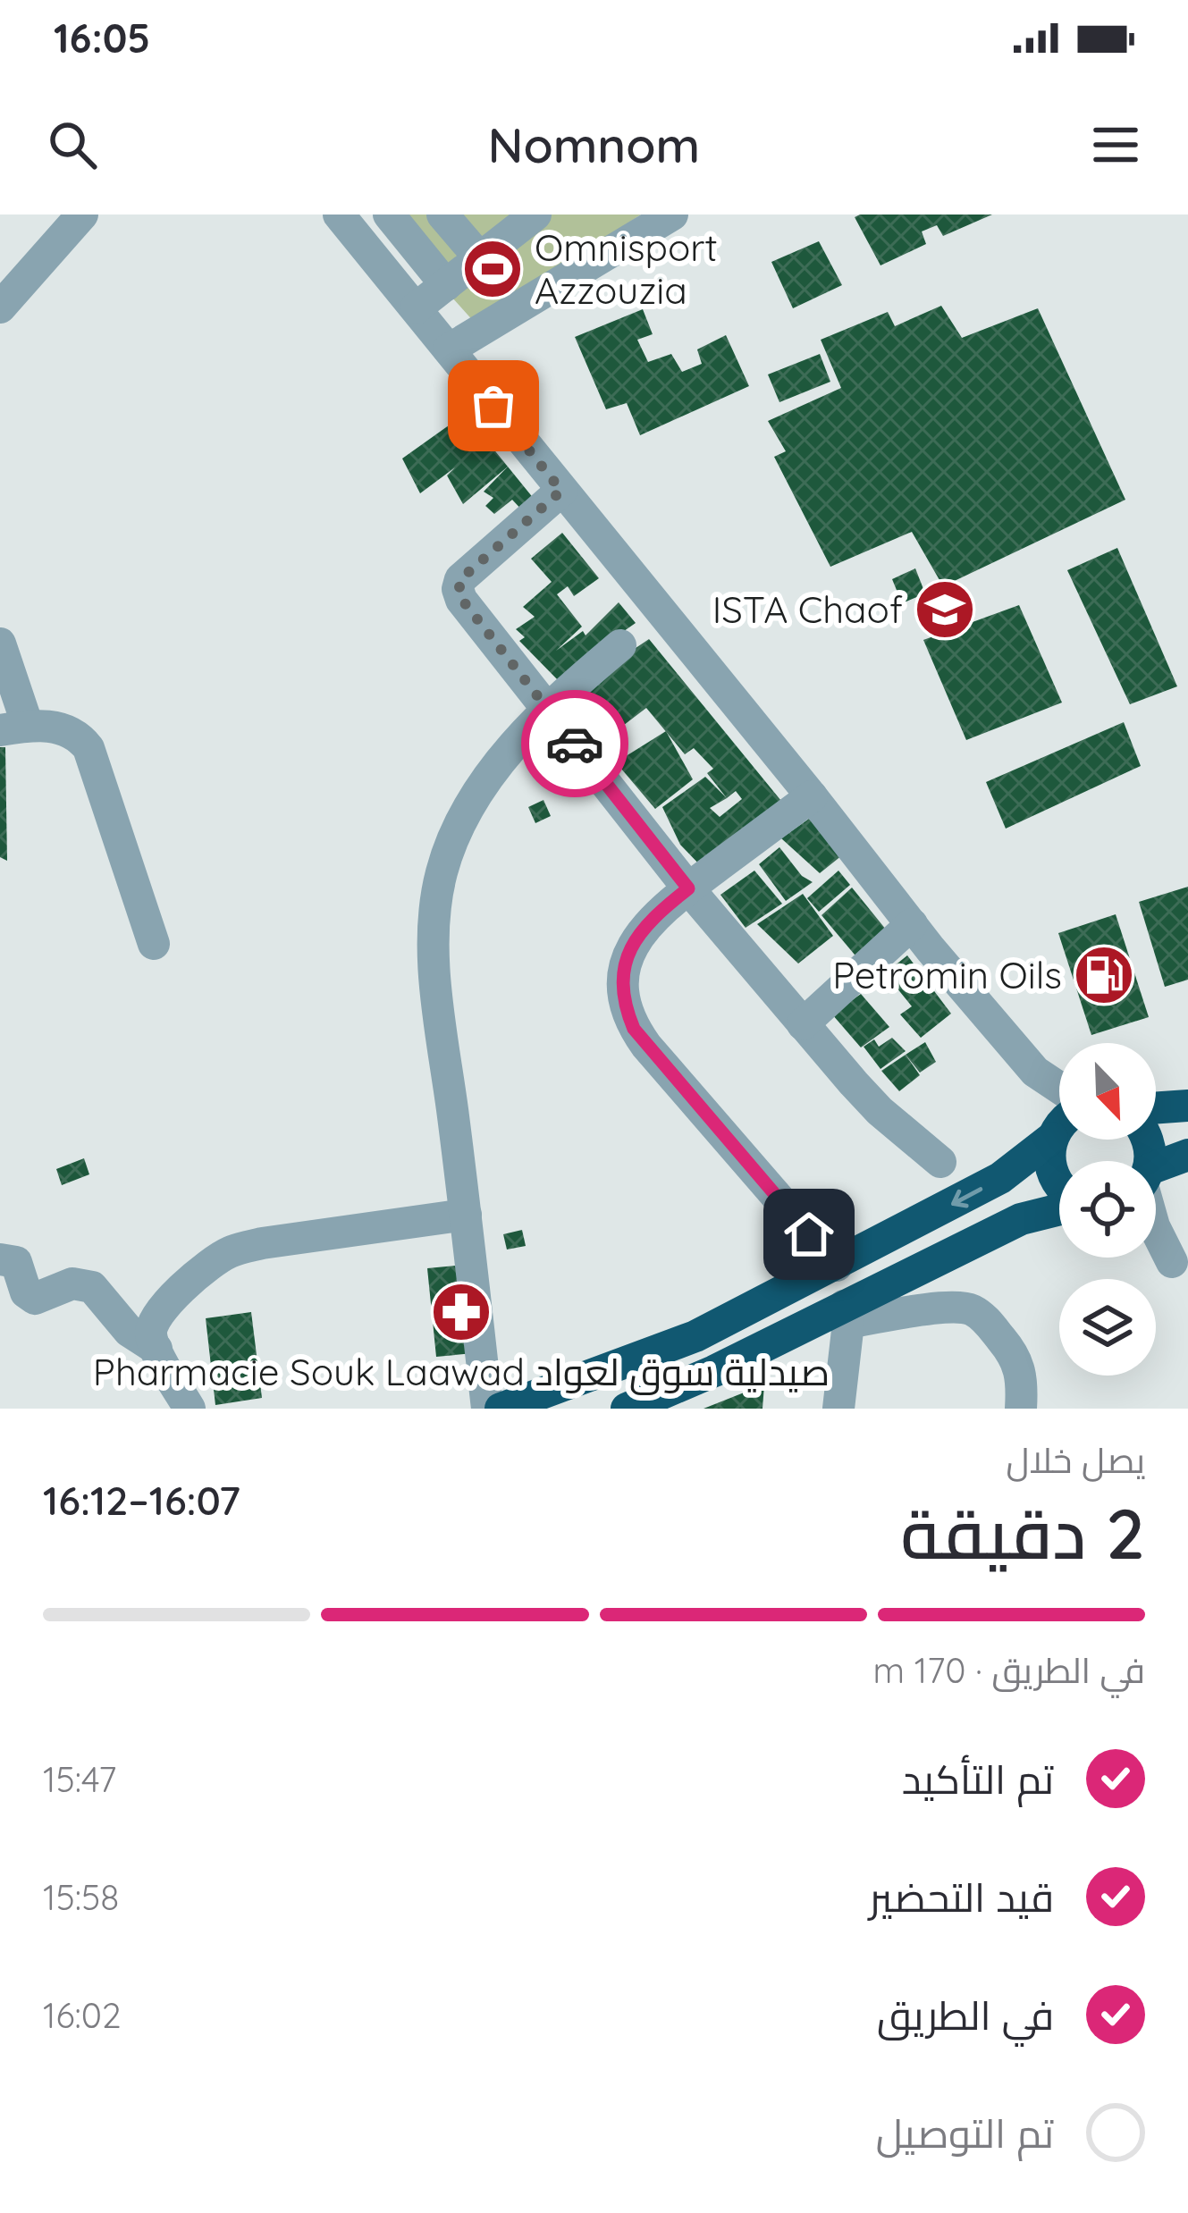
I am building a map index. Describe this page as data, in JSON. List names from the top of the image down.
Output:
{
  "places": {
    "sports": ["Omnisport Azzouzia"],
    "school or university": ["ISTA Chaof"],
    "fuel station": ["Petromin Oils"],
    "pharmacy": ["Pharmacie Souk Laawad صيدلية سوق لعواد"]
  },
  "north": "bottom right",
  "page": {
    "status": "16:05",
    "header": "Nomnom",
    "heading": ["2 دقيقة", "يصل خلال", "16:07–16:12"],
    "bar": "في الطريق · 170 m",
    "list": [
      ["تم التأكيد", "15:47"],
      ["قيد التحضير", "15:58"],
      ["في الطريق", "16:02"],
      "تم التوصيل"
    ]
  }
}
